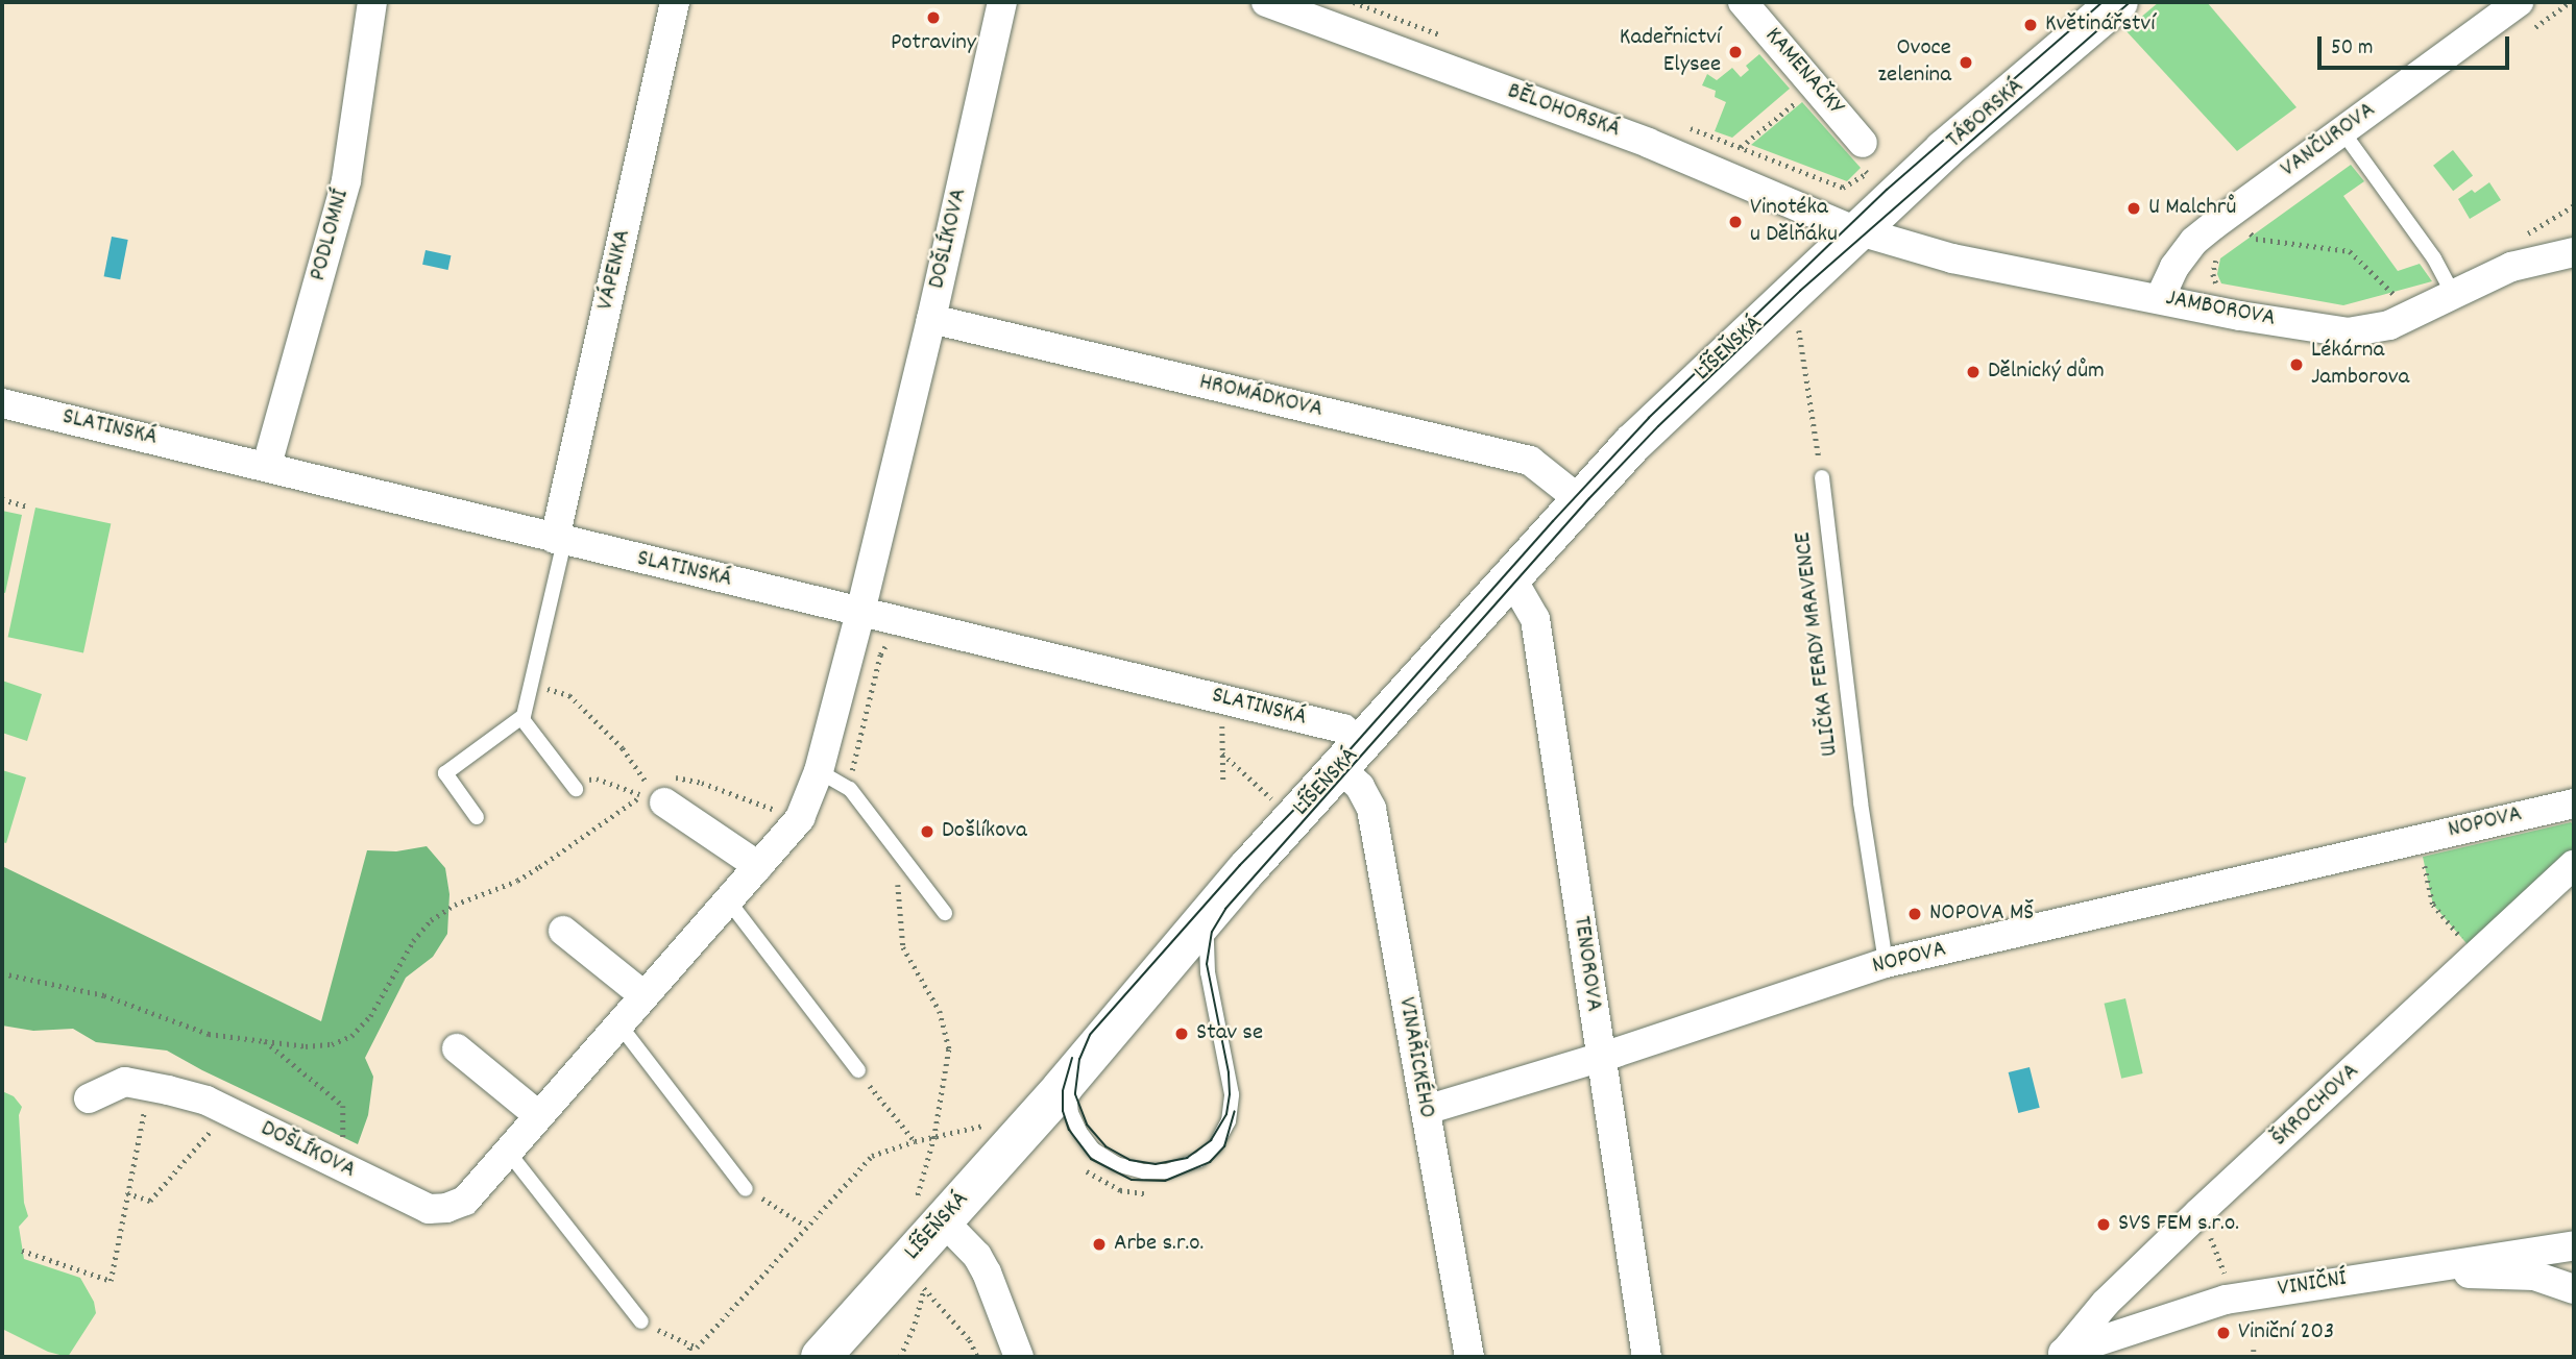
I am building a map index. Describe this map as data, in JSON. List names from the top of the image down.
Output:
{
  "streets": {
    "street": [
      "KAMENAČKY",
      "BĚLOHORSKÁ",
      "TÁBORSKÁ",
      "VANČUROVA",
      "PODLOMNÍ",
      "DOŠLÍKOVA",
      "VÁPENKA",
      "JAMBOROVA",
      "LÍŠEŇSKÁ",
      "HROMÁDKOVA",
      "SLATINSKÁ",
      "NOPOVA",
      "TENOROVA",
      "VINAŘICKÉHO",
      "ŠKROCHOVA",
      "VINIČNÍ"
    ],
    "lane": ["ULIČKA FERDY MRAVENCE"]
  },
  "crossings": [
    ["BĚLOHORSKÁ", "TÁBORSKÁ"],
    ["BĚLOHORSKÁ", "JAMBOROVA"],
    ["BĚLOHORSKÁ", "LÍŠEŇSKÁ"],
    ["TÁBORSKÁ", "JAMBOROVA"],
    ["TÁBORSKÁ", "LÍŠEŇSKÁ"],
    ["VANČUROVA", "JAMBOROVA"],
    ["PODLOMNÍ", "SLATINSKÁ"],
    ["DOŠLÍKOVA", "HROMÁDKOVA"],
    ["DOŠLÍKOVA", "SLATINSKÁ"],
    ["VÁPENKA", "SLATINSKÁ"],
    ["JAMBOROVA", "LÍŠEŇSKÁ"],
    ["LÍŠEŇSKÁ", "HROMÁDKOVA"],
    ["LÍŠEŇSKÁ", "SLATINSKÁ"],
    ["LÍŠEŇSKÁ", "TENOROVA"],
    ["LÍŠEŇSKÁ", "VINAŘICKÉHO"],
    ["SLATINSKÁ", "VINAŘICKÉHO"],
    ["ULIČKA FERDY MRAVENCE", "NOPOVA"],
    ["NOPOVA", "TENOROVA"],
    ["NOPOVA", "VINAŘICKÉHO"],
    ["ŠKROCHOVA", "VINIČNÍ"]
  ],
  "places": [
    "Potraviny",
    "Květinářství",
    "Kadeřnictví Elysee",
    "Ovoce zelenina",
    "U Malchrů",
    "Vinotéka u Dělňáku",
    "Lékárna Jamborova",
    "Dělnický dům",
    "Došlíkova",
    "NOPOVA MŠ",
    "Stav se",
    "SVS FEM s.r.o.",
    "Arbe s.r.o.",
    "Viniční 203"
  ],
  "scale_bar": "50 m"
}
